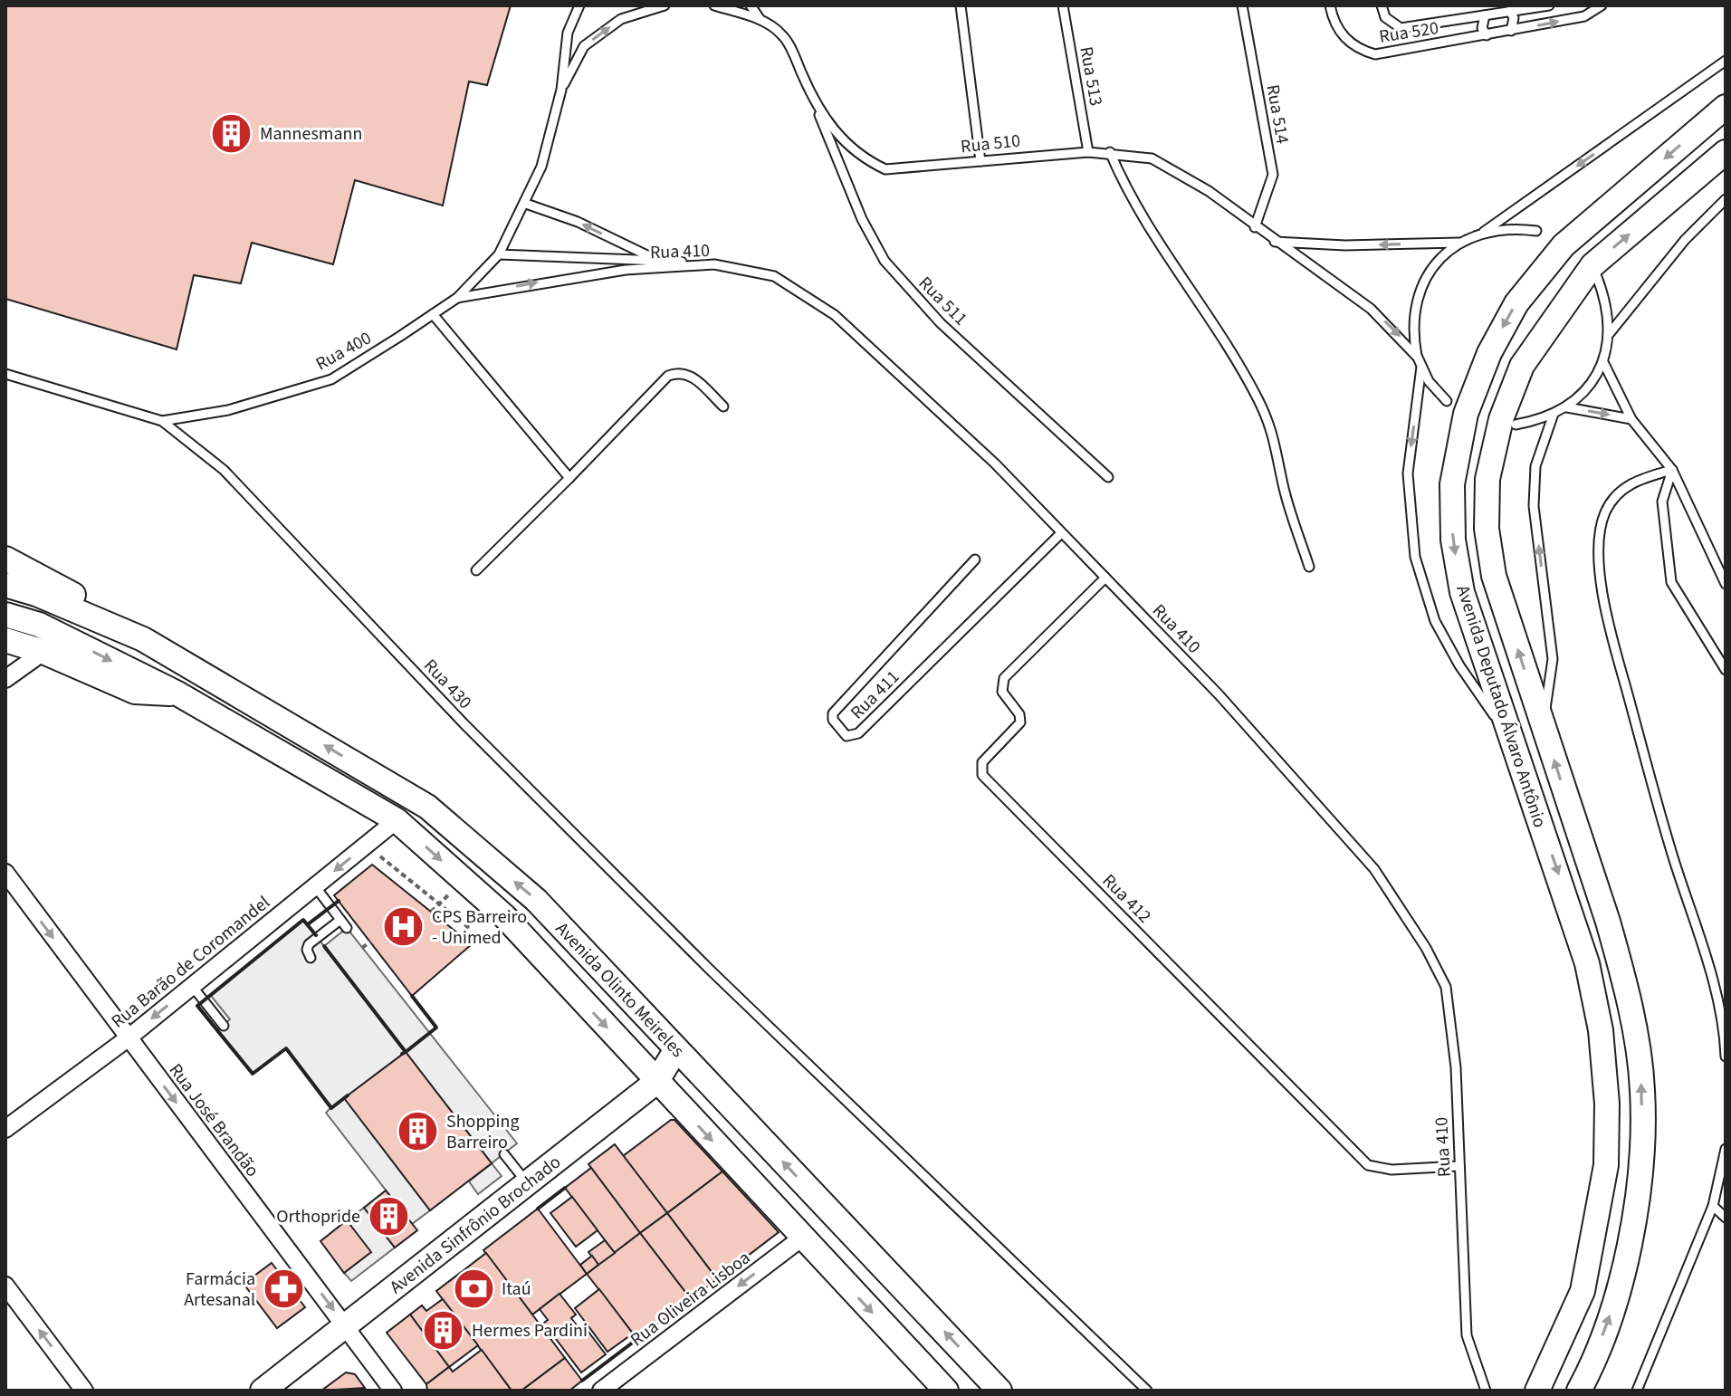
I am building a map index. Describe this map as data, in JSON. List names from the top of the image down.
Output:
{
  "streets": {
    "main road": ["Avenida Deputado Álvaro Antônio", "Avenida Olinto Meireles", "Avenida Sinfrônio Brochado"],
    "street": ["Rua Barão de Coromandel", "Rua José Brandão", "Rua Oliveira Lisboa"],
    "lane": [
      "Rua 520",
      "Rua 513",
      "Rua 514",
      "Rua 510",
      "Rua 410",
      "Rua 511",
      "Rua 400",
      "Rua 430",
      "Rua 411",
      "Rua 412"
    ]
  },
  "crossings": [
    ["Rua 513", "Rua 510"],
    ["Rua 514", "Rua 510"],
    ["Rua 510", "Rua 511"],
    ["Rua 410", "Rua 400"],
    ["Rua 410", "Rua 411"],
    ["Rua 410", "Rua 412"],
    ["Rua 400", "Rua 430"],
    ["Rua Barão de Coromandel", "Avenida Olinto Meireles"],
    ["Rua Barão de Coromandel", "Rua José Brandão"],
    ["Avenida Olinto Meireles", "Avenida Sinfrônio Brochado"],
    ["Avenida Olinto Meireles", "Rua Oliveira Lisboa"],
    ["Rua José Brandão", "Avenida Sinfrônio Brochado"]
  ],
  "one_way": ["Rua José Brandão", "Rua Oliveira Lisboa"],
  "places": {
    "building": [
      "Mannesmann",
      "Shopping Barreiro",
      "Orthopride",
      "Hermes Pardini"
    ],
    "hospital": ["CPS Barreiro - Unimed"],
    "bank": ["Itaú"],
    "pharmacy": ["Farmácia Artesanal"]
  }
}
